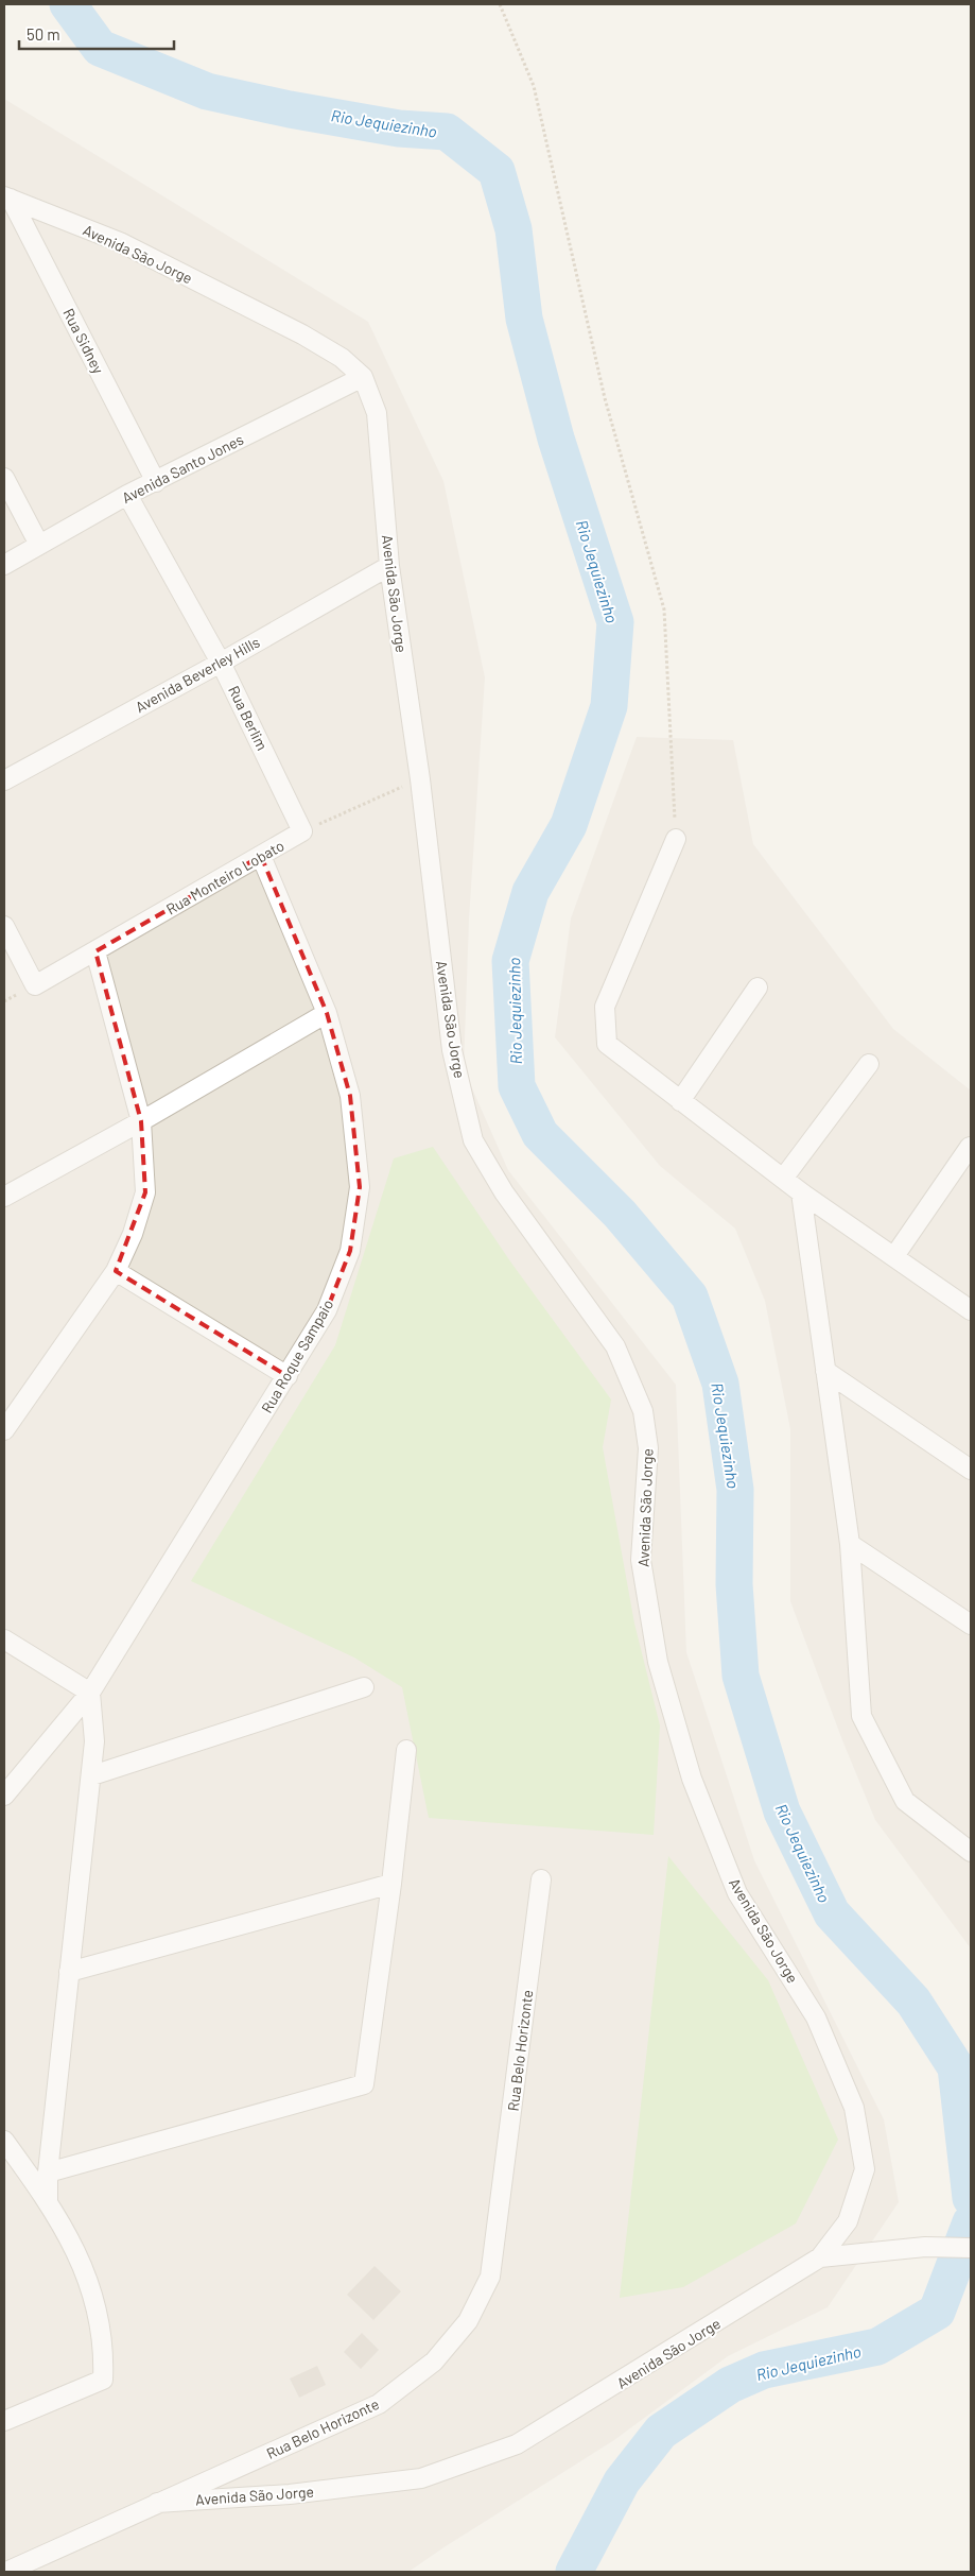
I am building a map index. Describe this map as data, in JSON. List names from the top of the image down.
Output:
{
  "streets": {
    "street": [
      "Avenida São Jorge",
      "Rua Sidney",
      "Avenida Santo Jones",
      "Avenida Beverley Hills",
      "Rua Berlim",
      "Rua Monteiro Lobato",
      "Rua Roque Sampaio",
      "Rua Belo Horizonte"
    ]
  },
  "crossings": [
    ["Avenida São Jorge", "Rua Sidney"],
    ["Avenida São Jorge", "Avenida Santo Jones"],
    ["Avenida São Jorge", "Avenida Beverley Hills"],
    ["Avenida São Jorge", "Rua Belo Horizonte"],
    ["Rua Sidney", "Avenida Santo Jones"],
    ["Avenida Santo Jones", "Rua Berlim"],
    ["Avenida Beverley Hills", "Rua Berlim"],
    ["Rua Berlim", "Rua Monteiro Lobato"],
    ["Rua Monteiro Lobato", "Rua Roque Sampaio"]
  ],
  "water": ["Rio Jequiezinho"],
  "scale_bar": "50 m"
}
